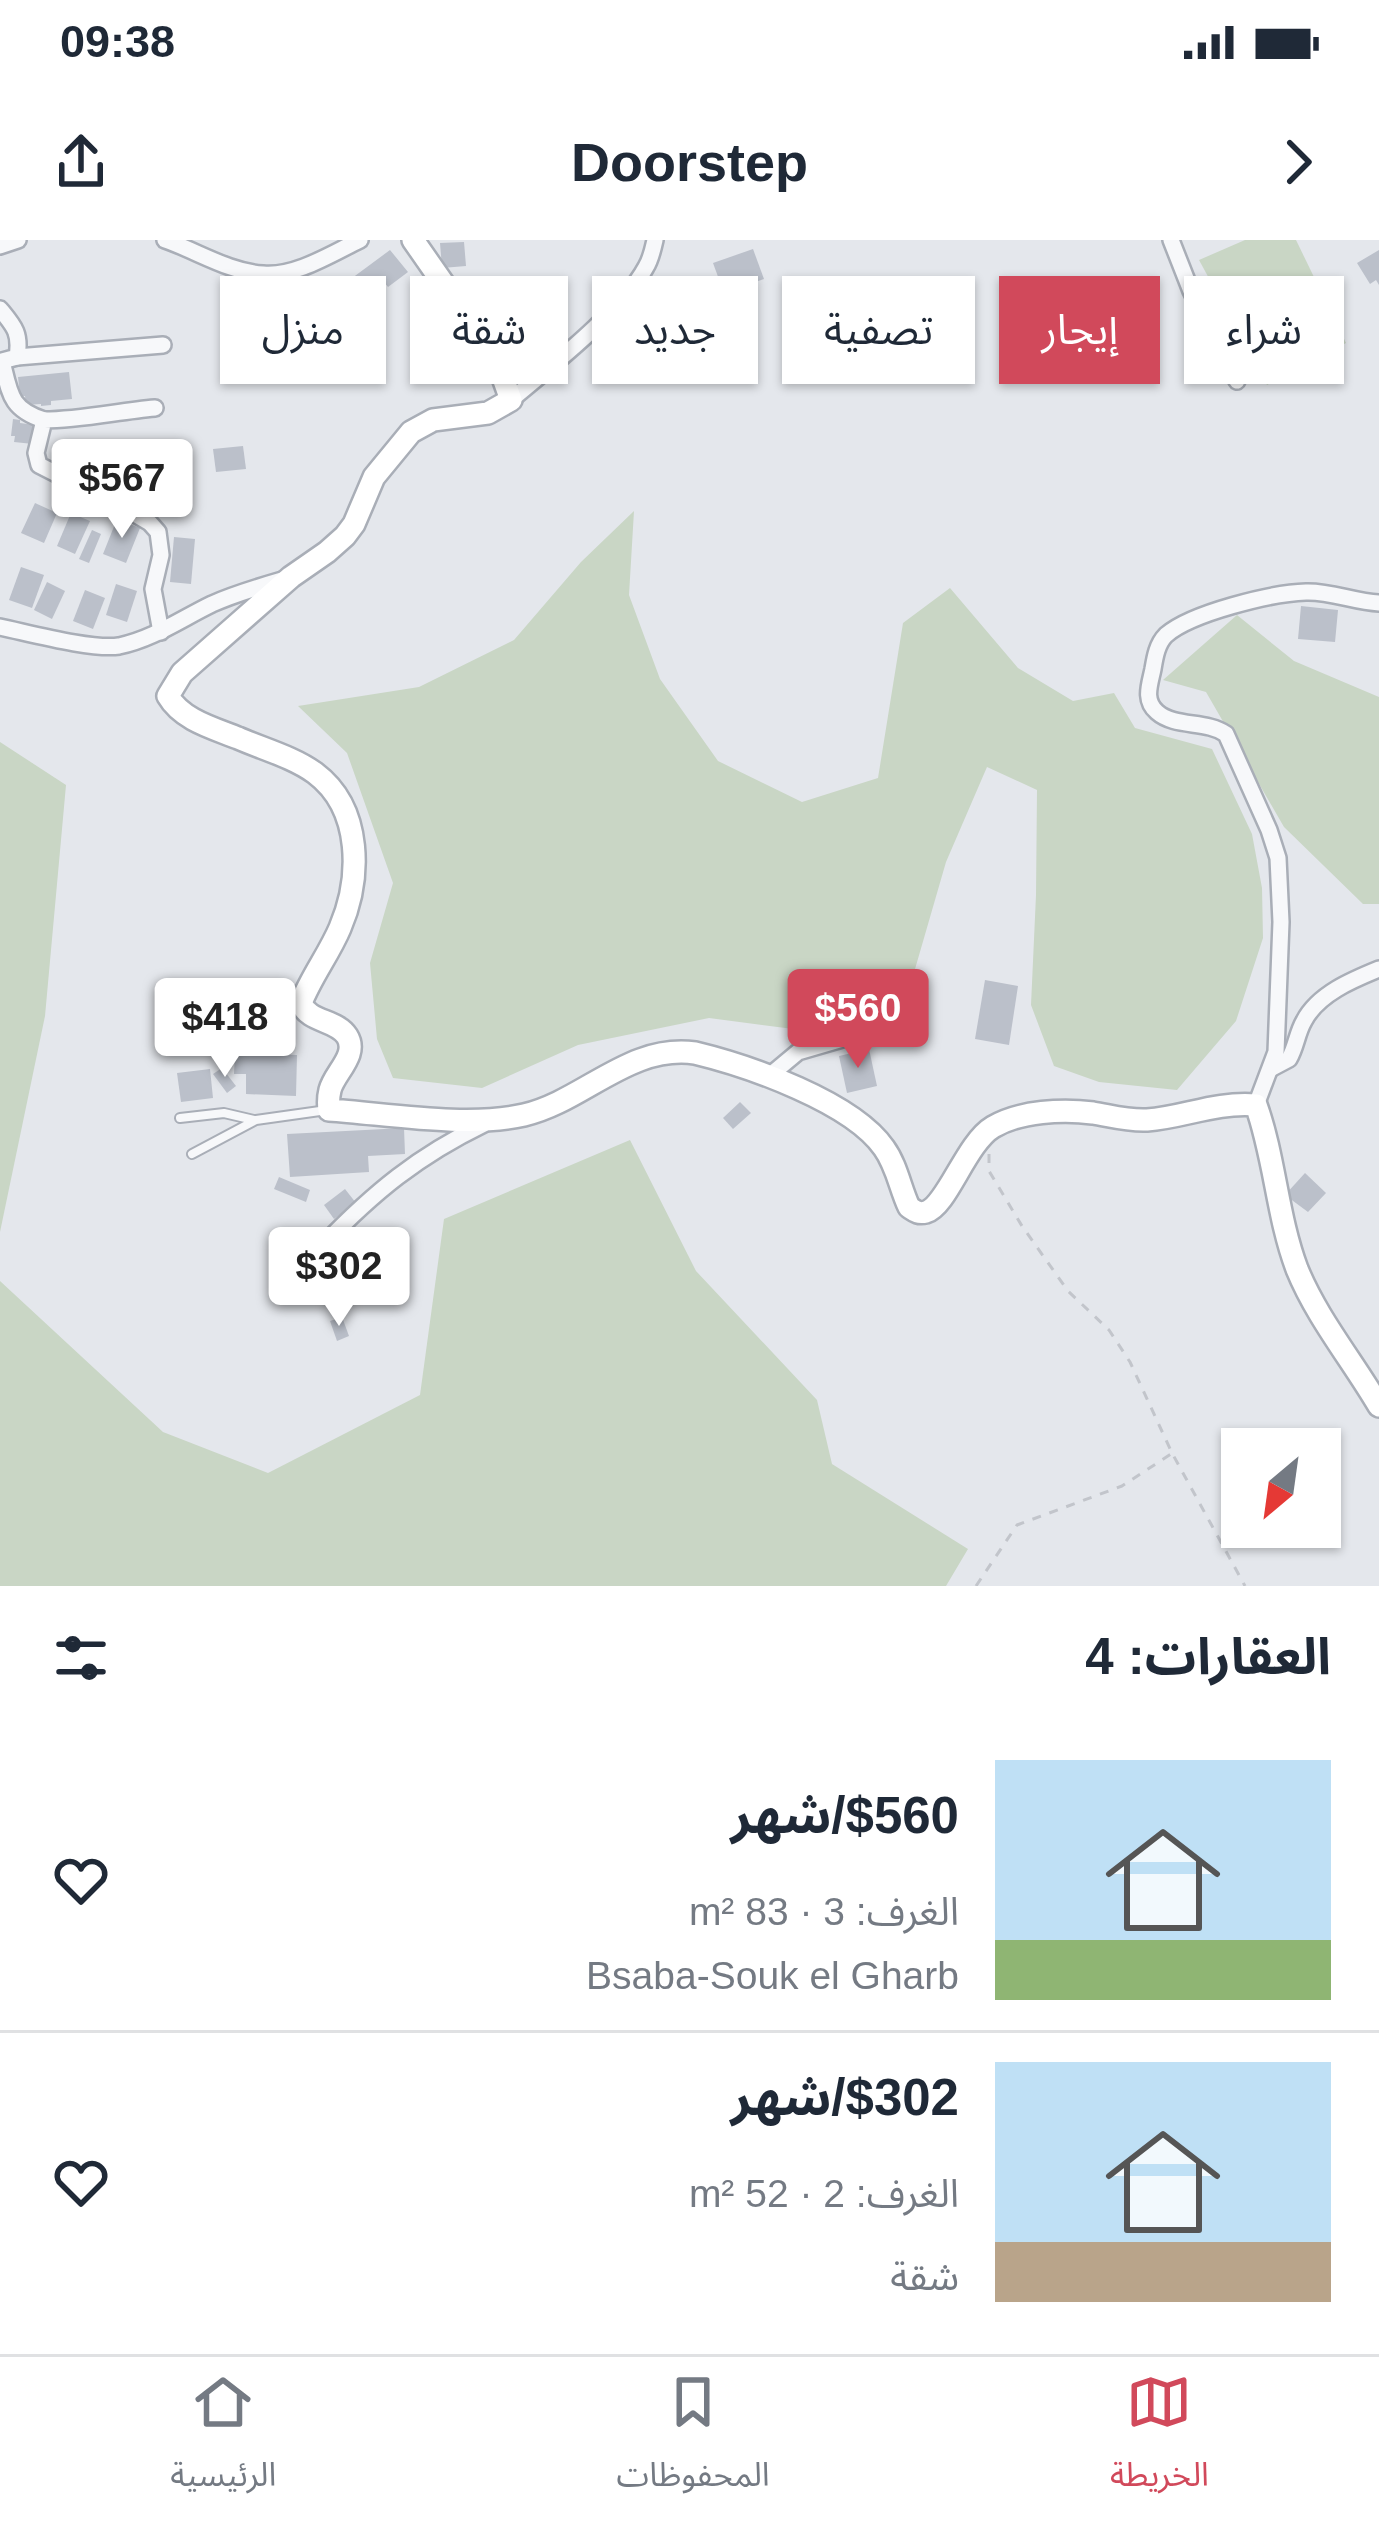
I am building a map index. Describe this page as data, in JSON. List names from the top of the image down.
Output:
{
  "north": "bottom left",
  "page": {
    "status": "09:38",
    "header": "Doorstep",
    "chip": [
      "شراء",
      "إيجار",
      "تصفية",
      "جديد",
      "شقة",
      "منزل"
    ],
    "price": [
      "$567",
      "$560",
      "$418",
      "$302"
    ],
    "heading": "العقارات: 4",
    "list": [
      {
        "name": "$560/شهر",
        "note": "الغرف: 3 · 83 m² · Bsaba-Souk el Gharb"
      },
      {
        "name": "$302/شهر",
        "note": "الغرف: 2 · 52 m² · شقة"
      }
    ],
    "tabs": ["الخريطة", "المحفوظات", "الرئيسية"]
  }
}
